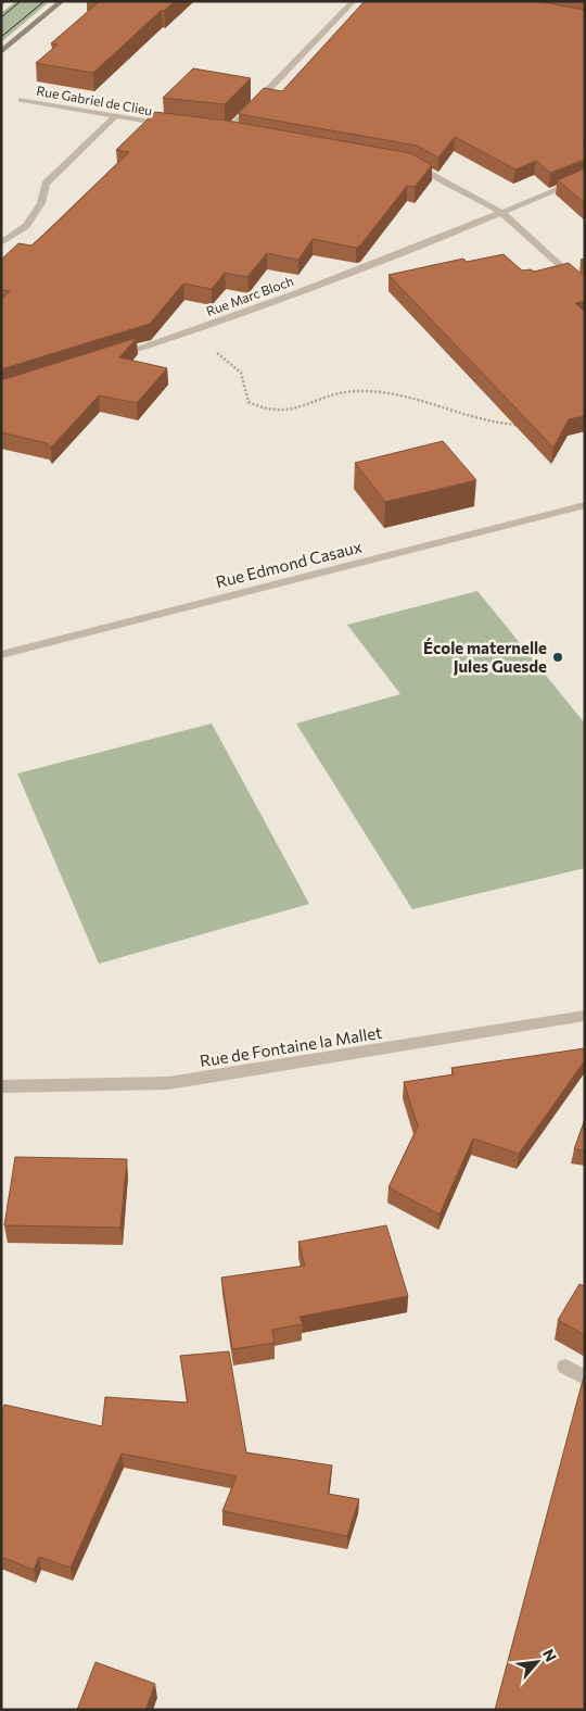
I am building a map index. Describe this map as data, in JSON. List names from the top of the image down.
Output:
{
  "streets": {
    "street": [
      "Rue Gabriel de Clieu",
      "Rue Marc Bloch",
      "Rue Edmond Casaux",
      "Rue de Fontaine la Mallet"
    ]
  },
  "places": ["École maternelle Jules Guesde"],
  "north": "top right"
}
